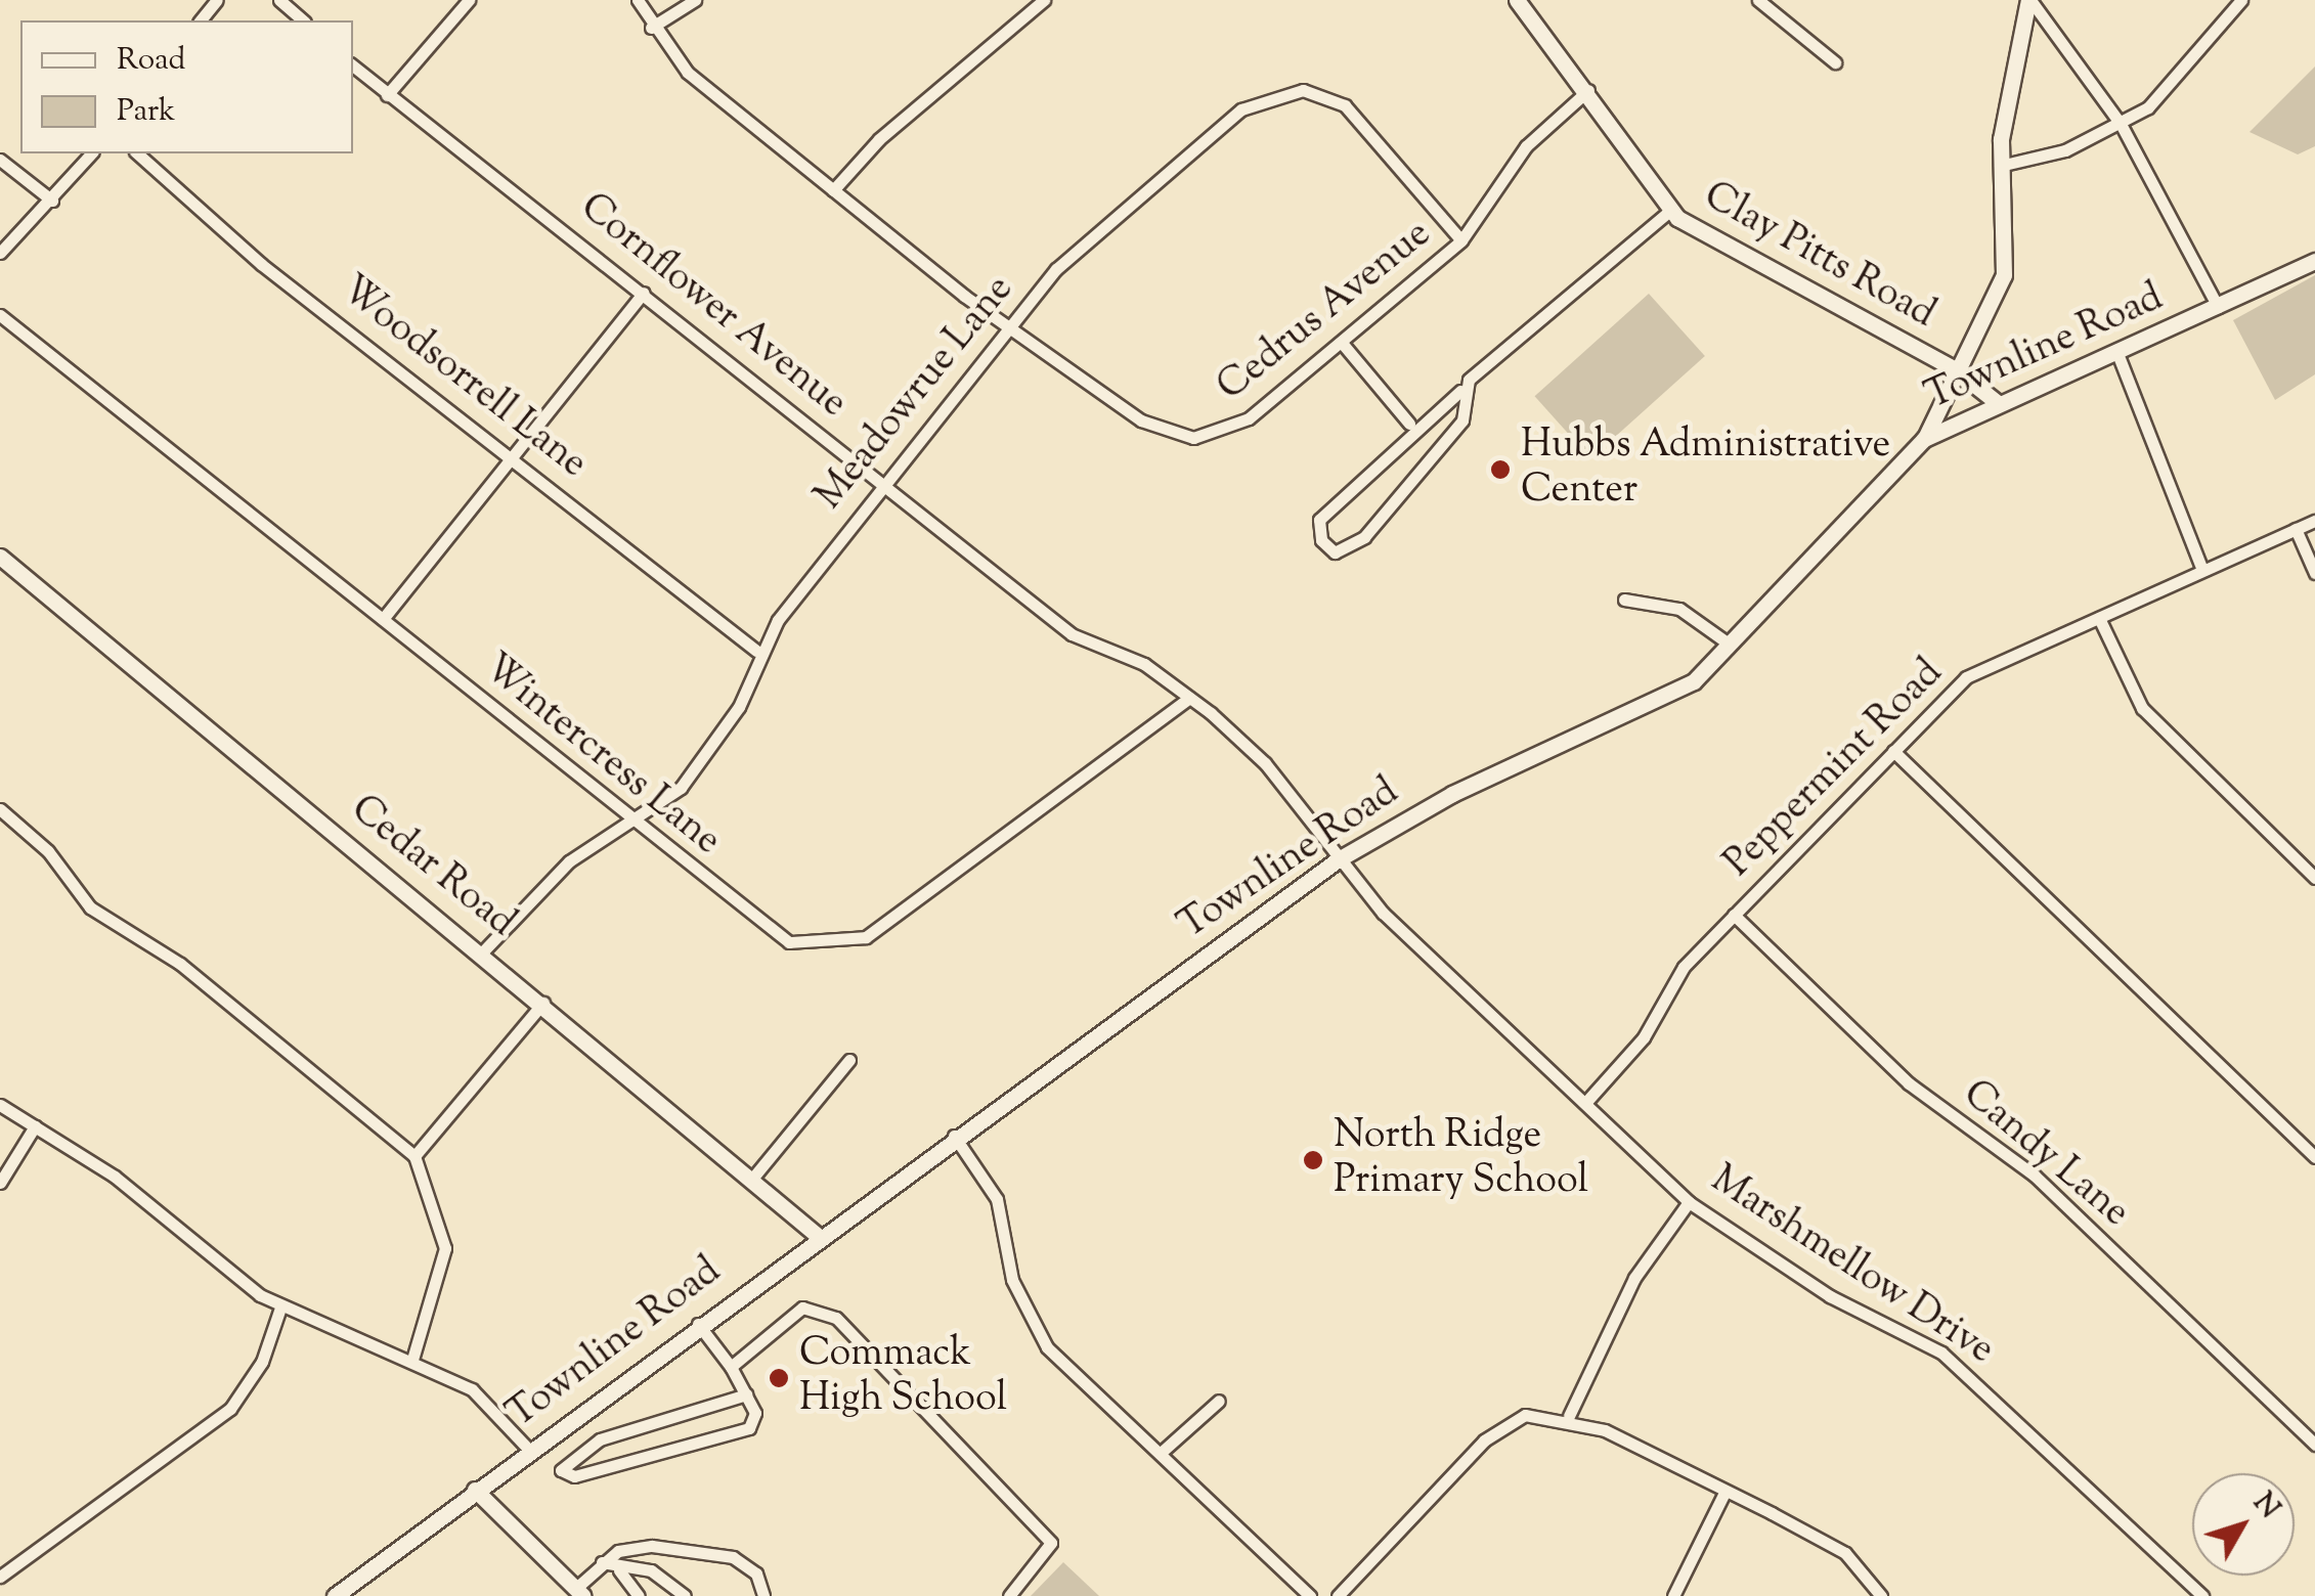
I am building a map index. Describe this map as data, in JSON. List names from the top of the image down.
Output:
{
  "streets": {
    "main road": ["Clay Pitts Road", "Townline Road", "Cedar Road"],
    "street": [
      "Cornflower Avenue",
      "Cedrus Avenue",
      "Woodsorrell Lane",
      "Meadowrue Lane",
      "Wintercress Lane",
      "Peppermint Road",
      "Candy Lane",
      "Marshmellow Drive"
    ]
  },
  "crossings": [
    ["Clay Pitts Road", "Cedrus Avenue"],
    ["Clay Pitts Road", "Townline Road"],
    ["Cornflower Avenue", "Townline Road"],
    ["Cornflower Avenue", "Meadowrue Lane"],
    ["Cornflower Avenue", "Wintercress Lane"],
    ["Cornflower Avenue", "Marshmellow Drive"],
    ["Cedrus Avenue", "Meadowrue Lane"],
    ["Townline Road", "Cedar Road"],
    ["Townline Road", "Marshmellow Drive"],
    ["Woodsorrell Lane", "Meadowrue Lane"],
    ["Meadowrue Lane", "Wintercress Lane"],
    ["Meadowrue Lane", "Cedar Road"],
    ["Peppermint Road", "Candy Lane"],
    ["Peppermint Road", "Marshmellow Drive"]
  ],
  "places": ["Hubbs Administrative Center", "North Ridge Primary School", "Commack High School"],
  "legend": ["Road", "Park"],
  "north": "top right"
}
